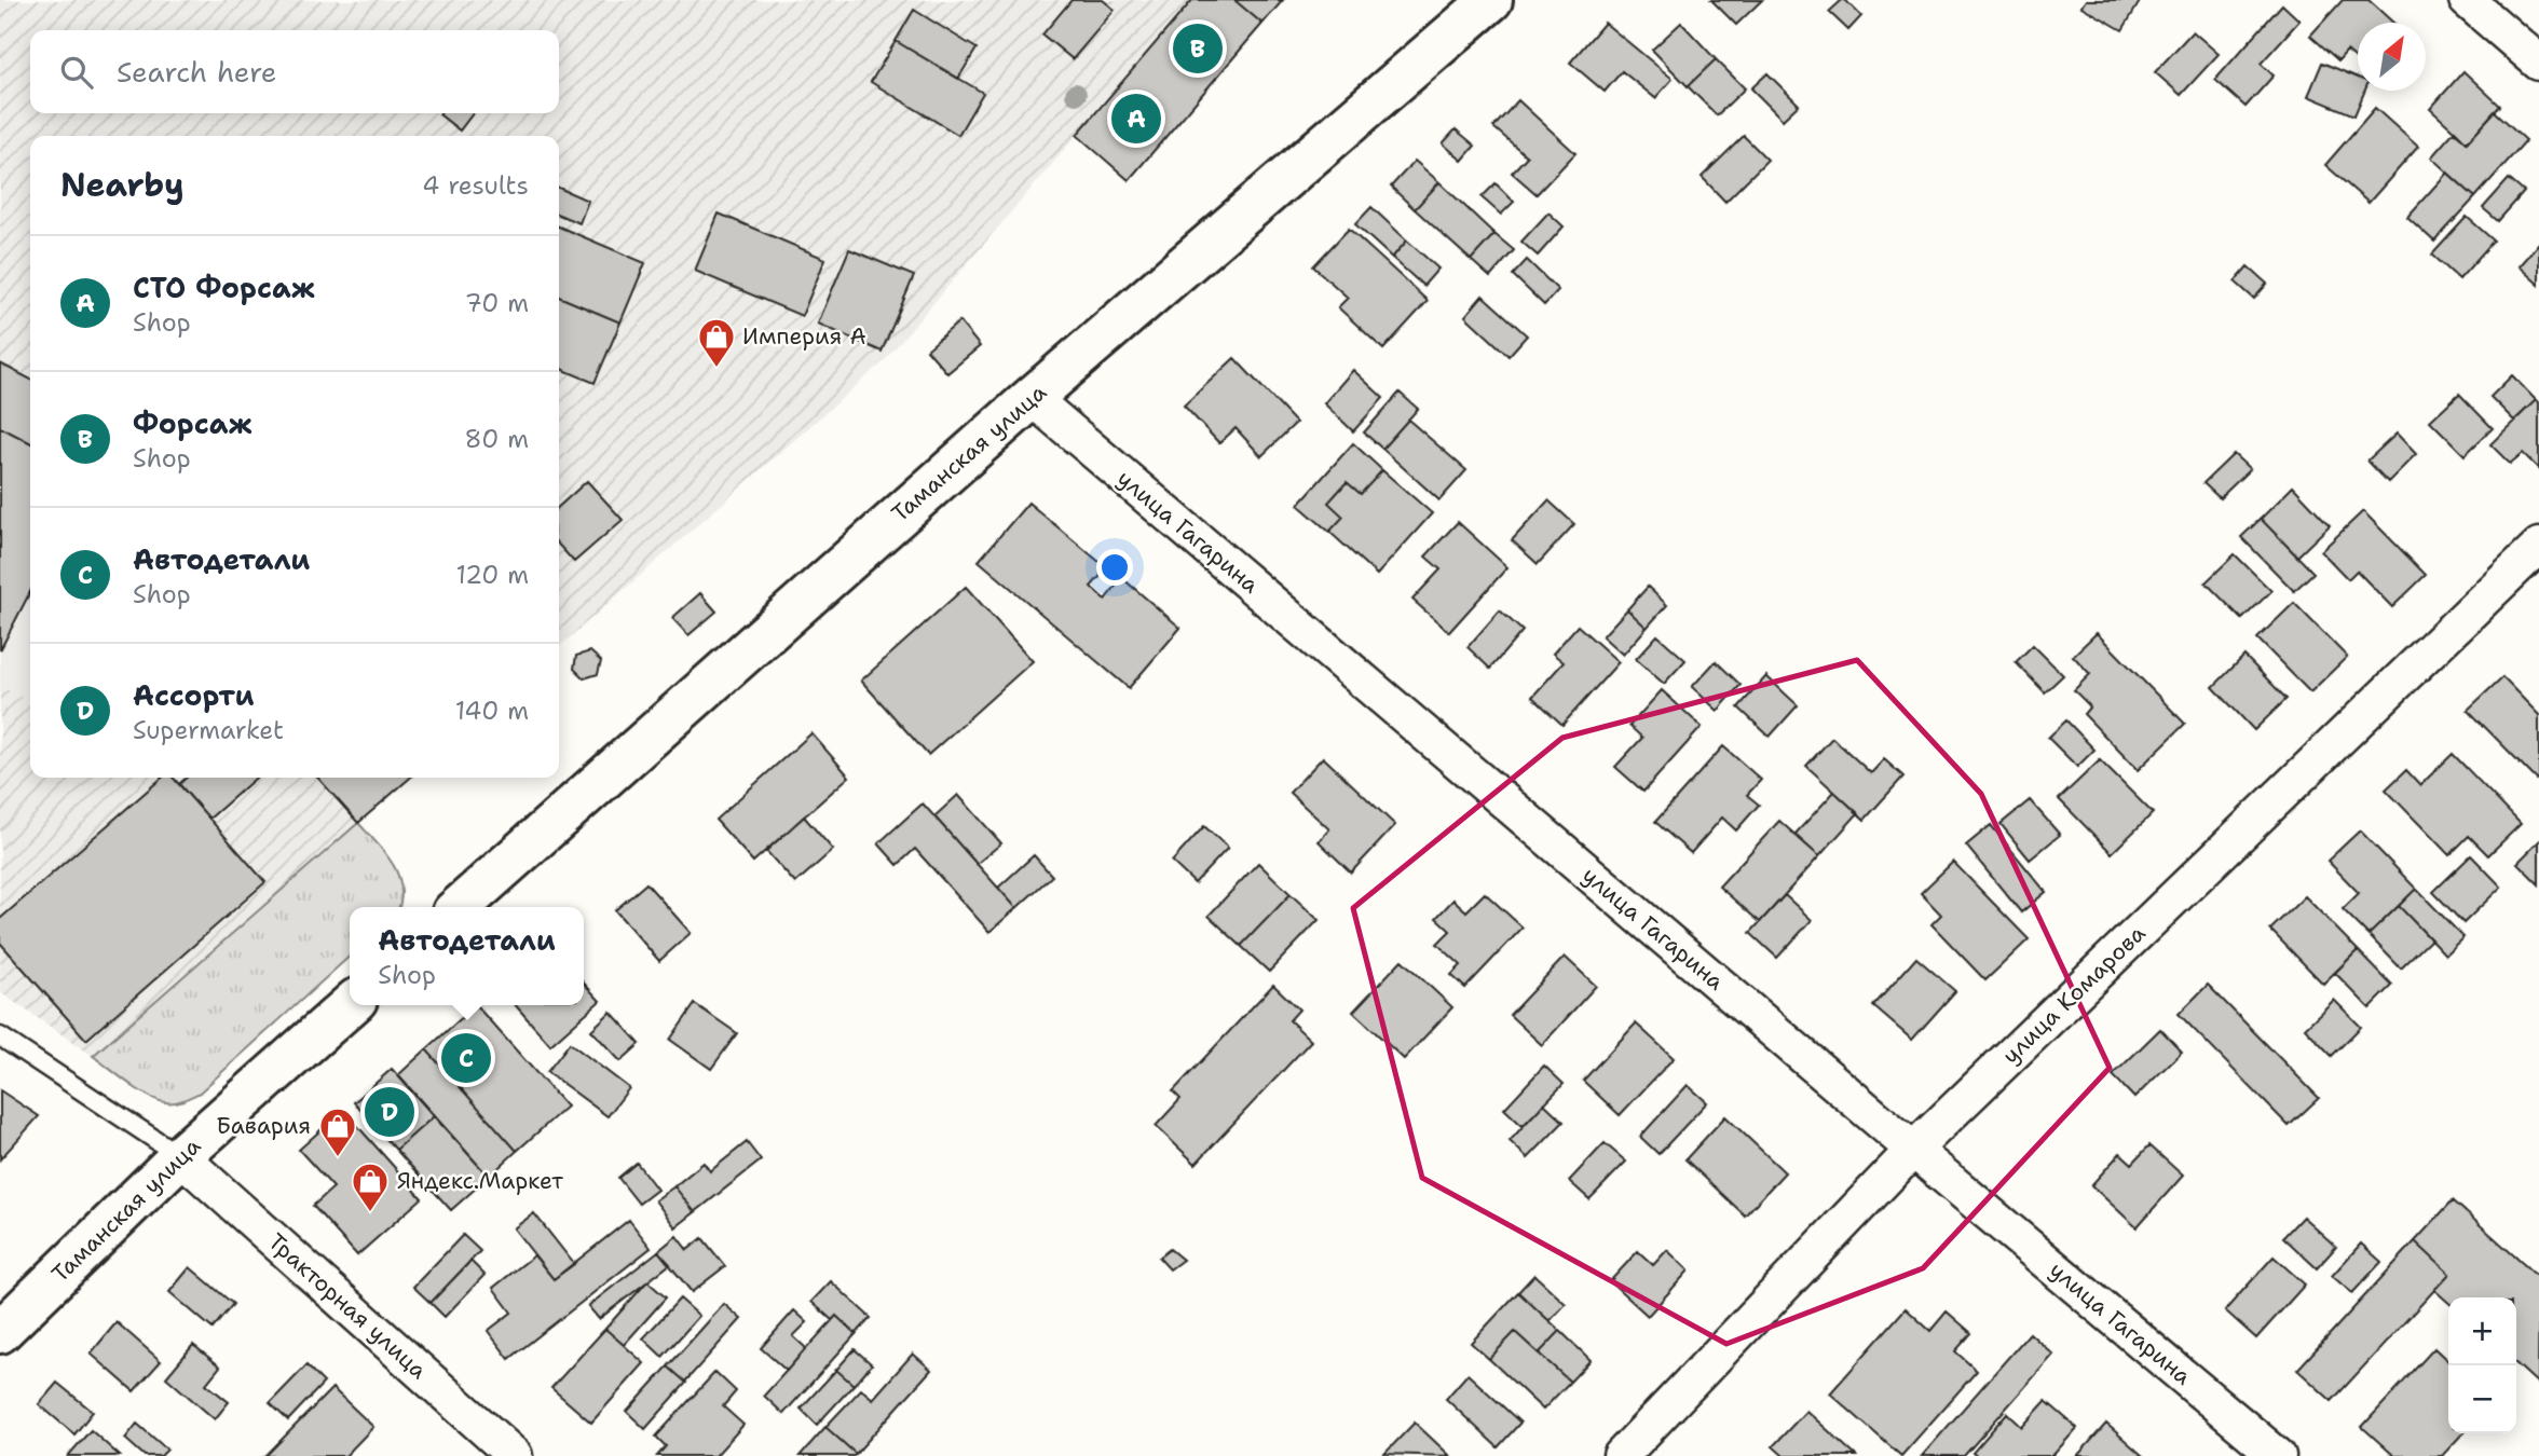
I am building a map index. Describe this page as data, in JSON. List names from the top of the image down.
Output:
{
  "streets": {
    "street": [
      "Таманская улица",
      "улица Гагарина",
      "улица Комарова",
      "Тракторная улица"
    ]
  },
  "crossings": [
    ["Таманская улица", "улица Гагарина"],
    ["Таманская улица", "Тракторная улица"],
    ["улица Гагарина", "улица Комарова"]
  ],
  "places": {
    "shop": ["Империя А", "Бавария", "Яндекс.Маркет"]
  },
  "north": "top right",
  "page": {
    "pins": [
      "B",
      "A",
      "C",
      "D"
    ],
    "search": "Search here",
    "heading": ["Nearby", "4 results"],
    "list": [
      {
        "mark": "A",
        "name": "СТО Форсаж",
        "note": "Shop",
        "value": "70 m"
      },
      {
        "mark": "B",
        "name": "Форсаж",
        "note": "Shop",
        "value": "80 m"
      },
      {
        "mark": "C",
        "name": "Автодетали",
        "note": "Shop",
        "value": "120 m"
      },
      {
        "mark": "D",
        "name": "Ассорти",
        "note": "Supermarket",
        "value": "140 m"
      }
    ],
    "popup": ["Автодетали", "Shop"],
    "map_buttons": ["+", "−"]
  }
}
